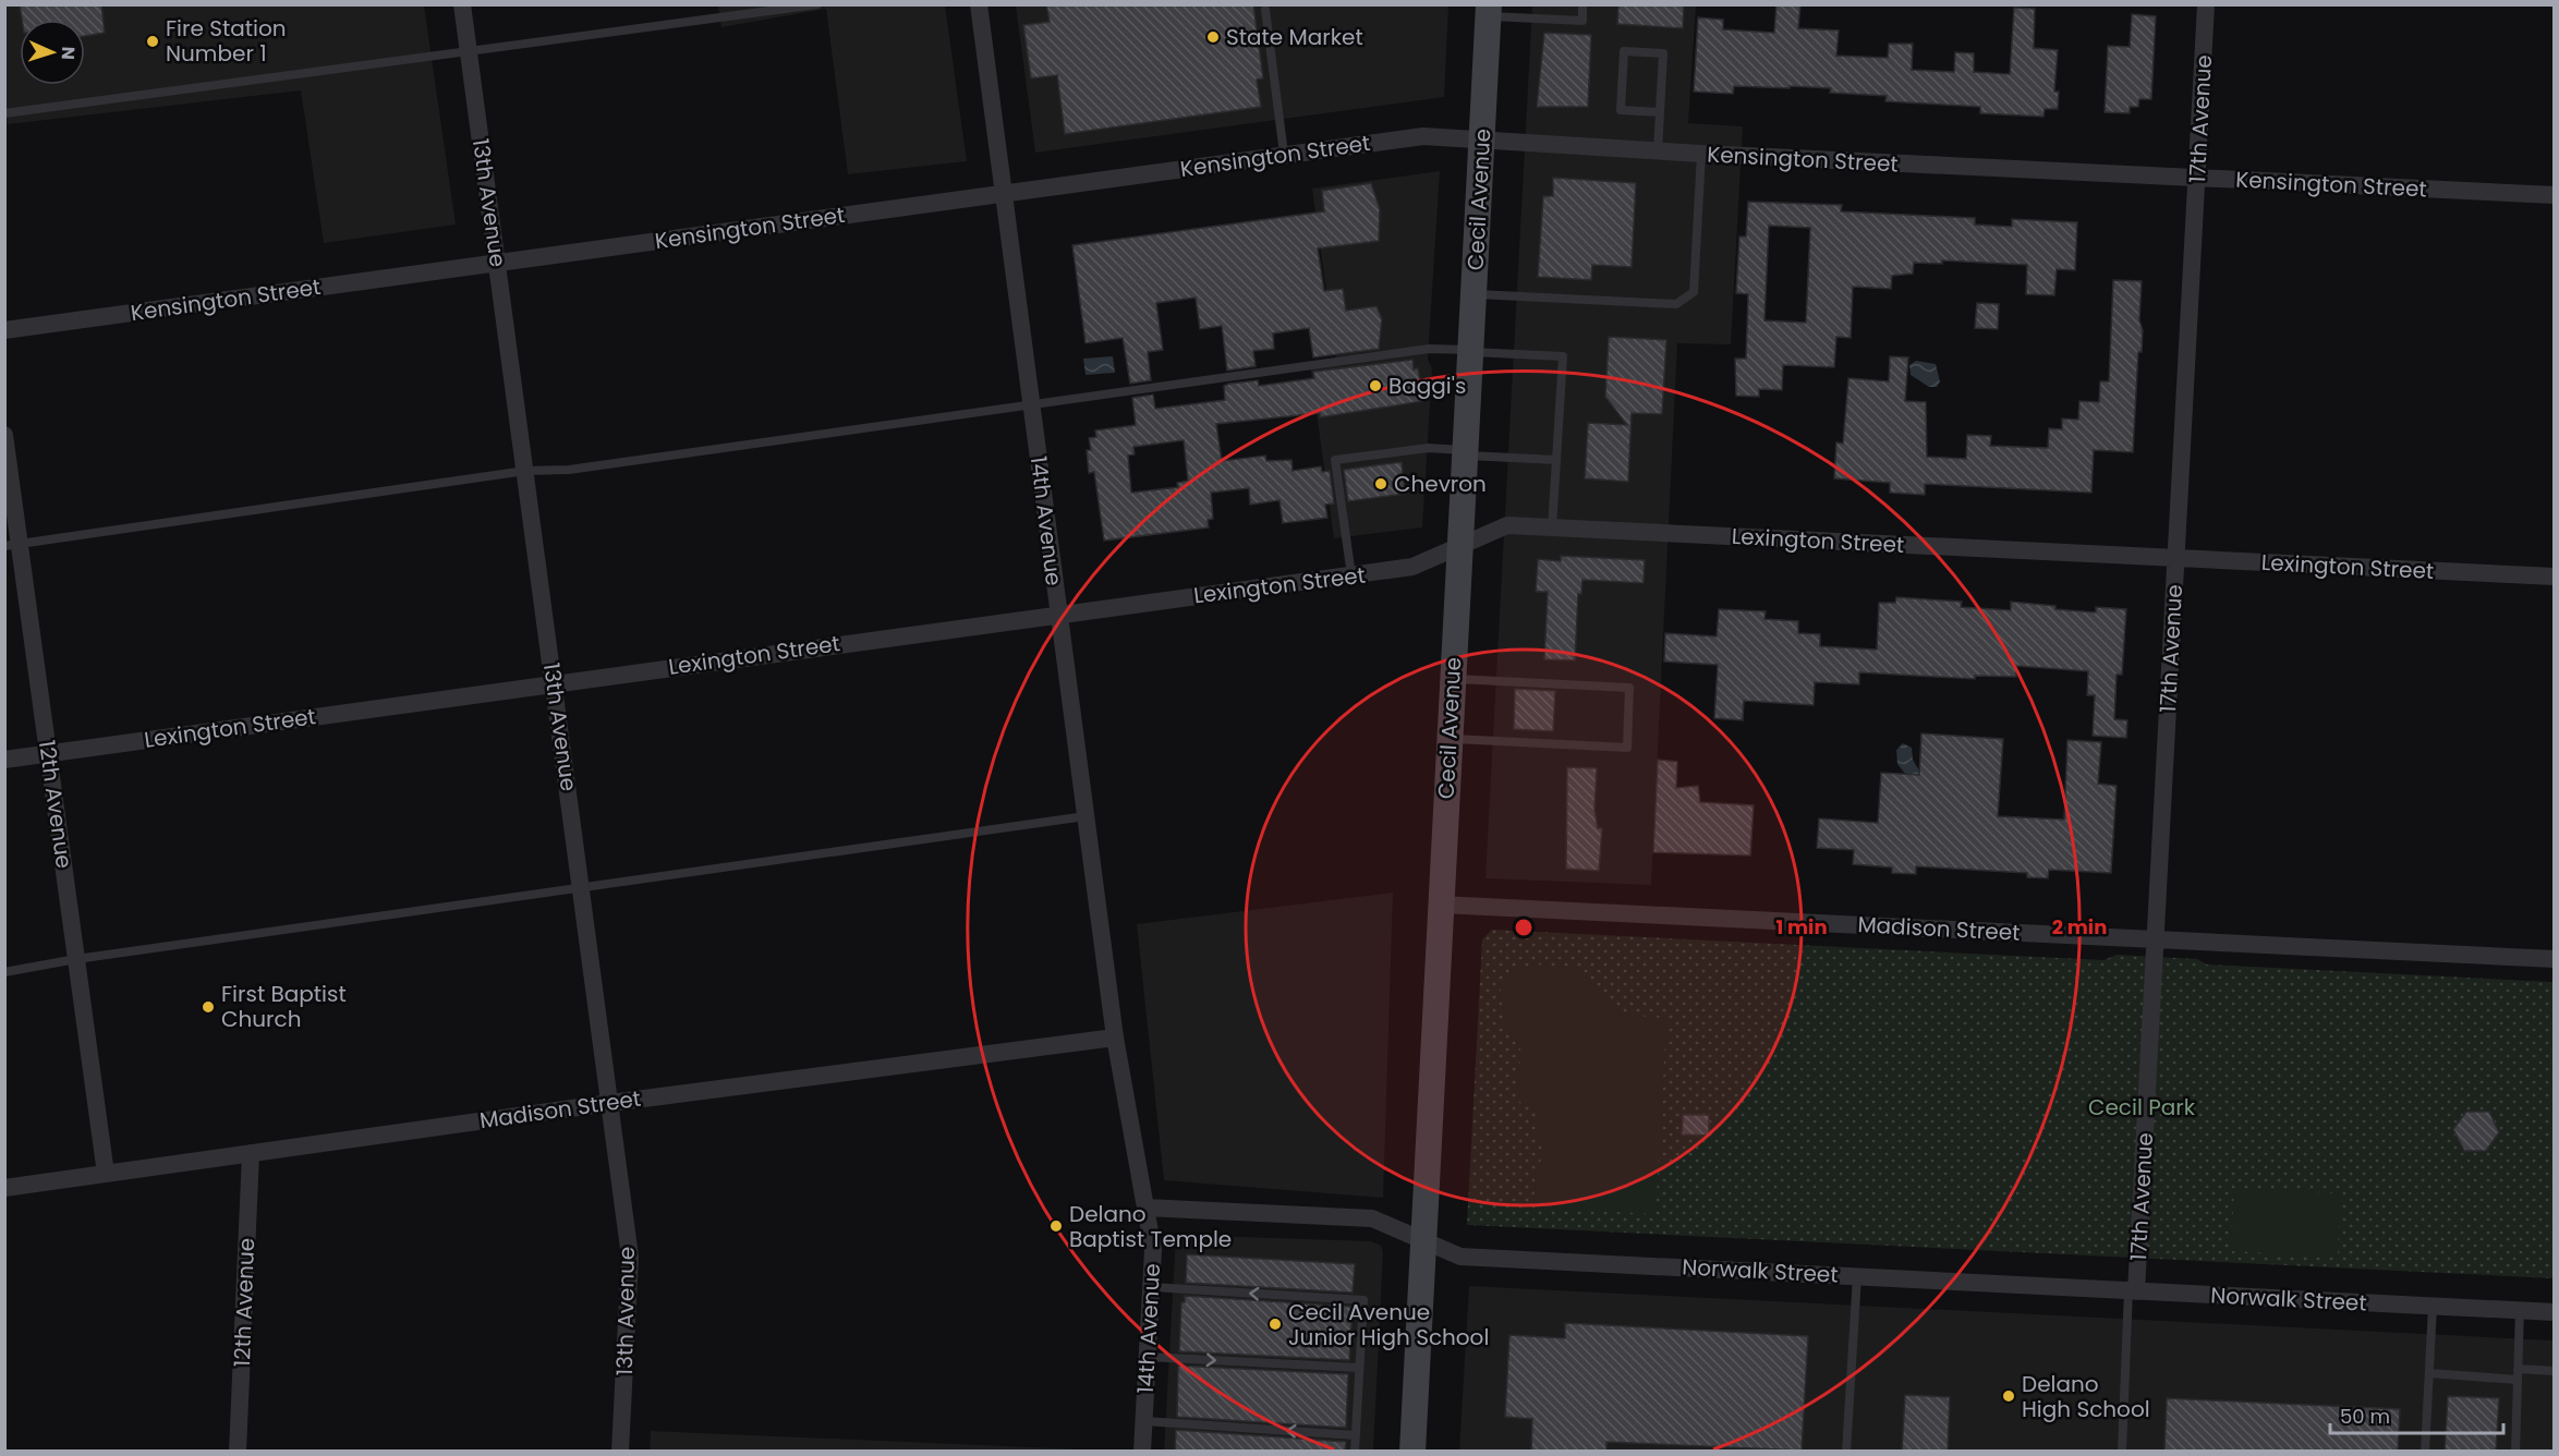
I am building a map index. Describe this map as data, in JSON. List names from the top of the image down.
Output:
{
  "streets": {
    "main road": ["Cecil Avenue"],
    "street": [
      "17th Avenue",
      "Kensington Street",
      "13th Avenue",
      "14th Avenue",
      "Lexington Street",
      "12th Avenue",
      "Madison Street",
      "Norwalk Street"
    ]
  },
  "crossings": [
    ["17th Avenue", "Kensington Street"],
    ["17th Avenue", "Lexington Street"],
    ["17th Avenue", "Madison Street"],
    ["17th Avenue", "Norwalk Street"],
    ["Kensington Street", "Cecil Avenue"],
    ["Kensington Street", "13th Avenue"],
    ["Kensington Street", "14th Avenue"],
    ["Cecil Avenue", "Lexington Street"],
    ["Cecil Avenue", "Madison Street"],
    ["Cecil Avenue", "Norwalk Street"],
    ["13th Avenue", "Lexington Street"],
    ["13th Avenue", "Madison Street"],
    ["14th Avenue", "Lexington Street"],
    ["14th Avenue", "Madison Street"],
    ["14th Avenue", "Norwalk Street"],
    ["Lexington Street", "12th Avenue"],
    ["12th Avenue", "Madison Street"]
  ],
  "parks": ["Cecil Park"],
  "places": [
    "State Market",
    "Fire Station Number 1",
    "Baggi's",
    "Chevron",
    "First Baptist Church",
    "Delano Baptist Temple",
    "Cecil Avenue Junior High School",
    "Delano High School"
  ],
  "scale_bar": "50 m",
  "north": "right",
  "rings": ["1 min", "2 min"]
}
